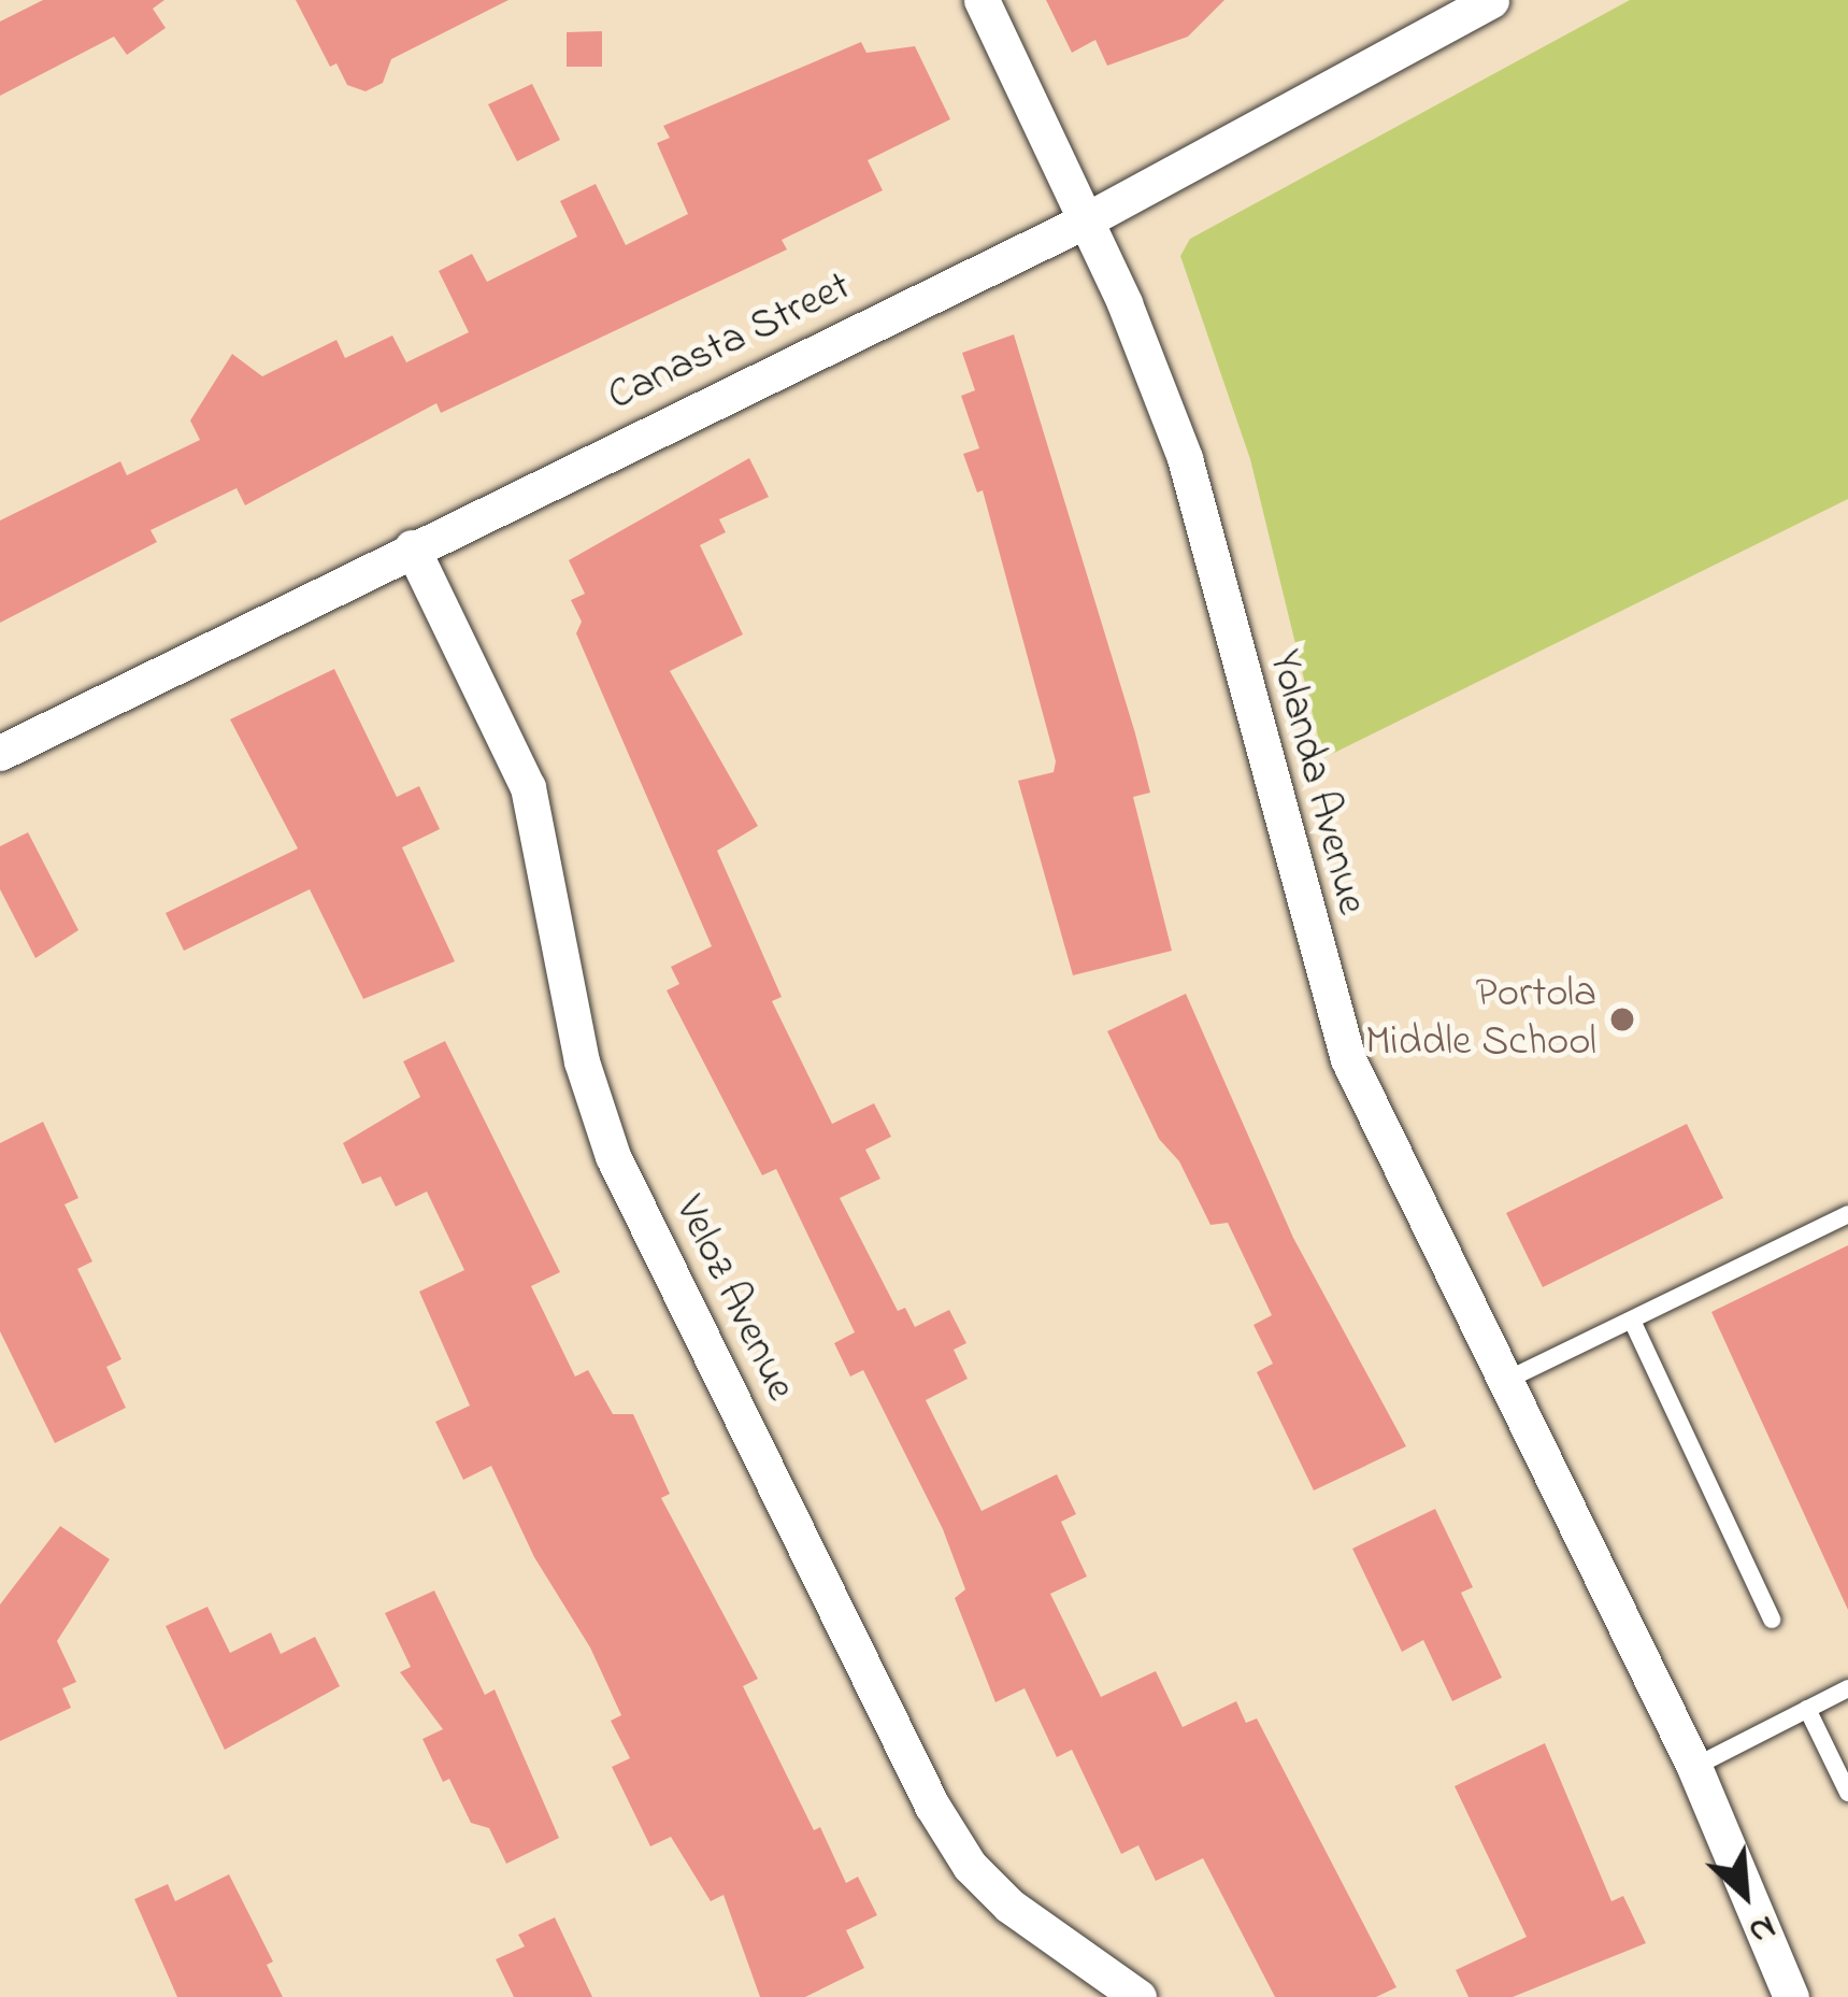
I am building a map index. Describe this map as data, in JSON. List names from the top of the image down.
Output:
{
  "streets": {
    "street": ["Canasta Street", "Yolanda Avenue", "Veloz Avenue"]
  },
  "crossings": [
    ["Canasta Street", "Yolanda Avenue"],
    ["Canasta Street", "Veloz Avenue"]
  ],
  "places": ["Portola Middle School"],
  "north": "bottom right"
}
